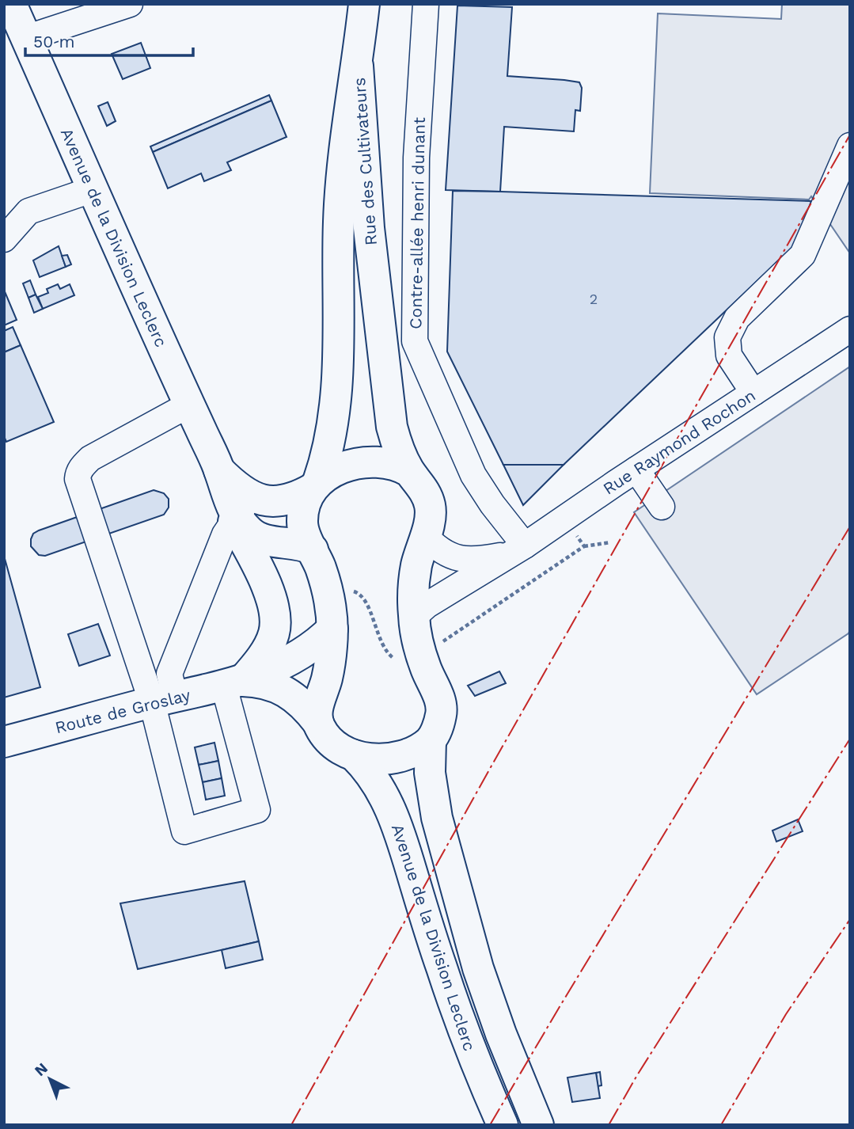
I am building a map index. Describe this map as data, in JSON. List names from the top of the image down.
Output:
{
  "streets": {
    "main road": ["Rue des Cultivateurs", "Avenue de la Division Leclerc", "Route de Groslay"],
    "street": ["Contre-allée henri dunant", "Rue Raymond Rochon"]
  },
  "crossings": [
    ["Rue des Cultivateurs", "Avenue de la Division Leclerc"],
    ["Rue des Cultivateurs", "Rue Raymond Rochon"],
    ["Rue des Cultivateurs", "Route de Groslay"],
    ["Contre-allée henri dunant", "Rue Raymond Rochon"],
    ["Avenue de la Division Leclerc", "Route de Groslay"]
  ],
  "house_numbers": ["2"],
  "scale_bar": "50 m",
  "north": "top left"
}
